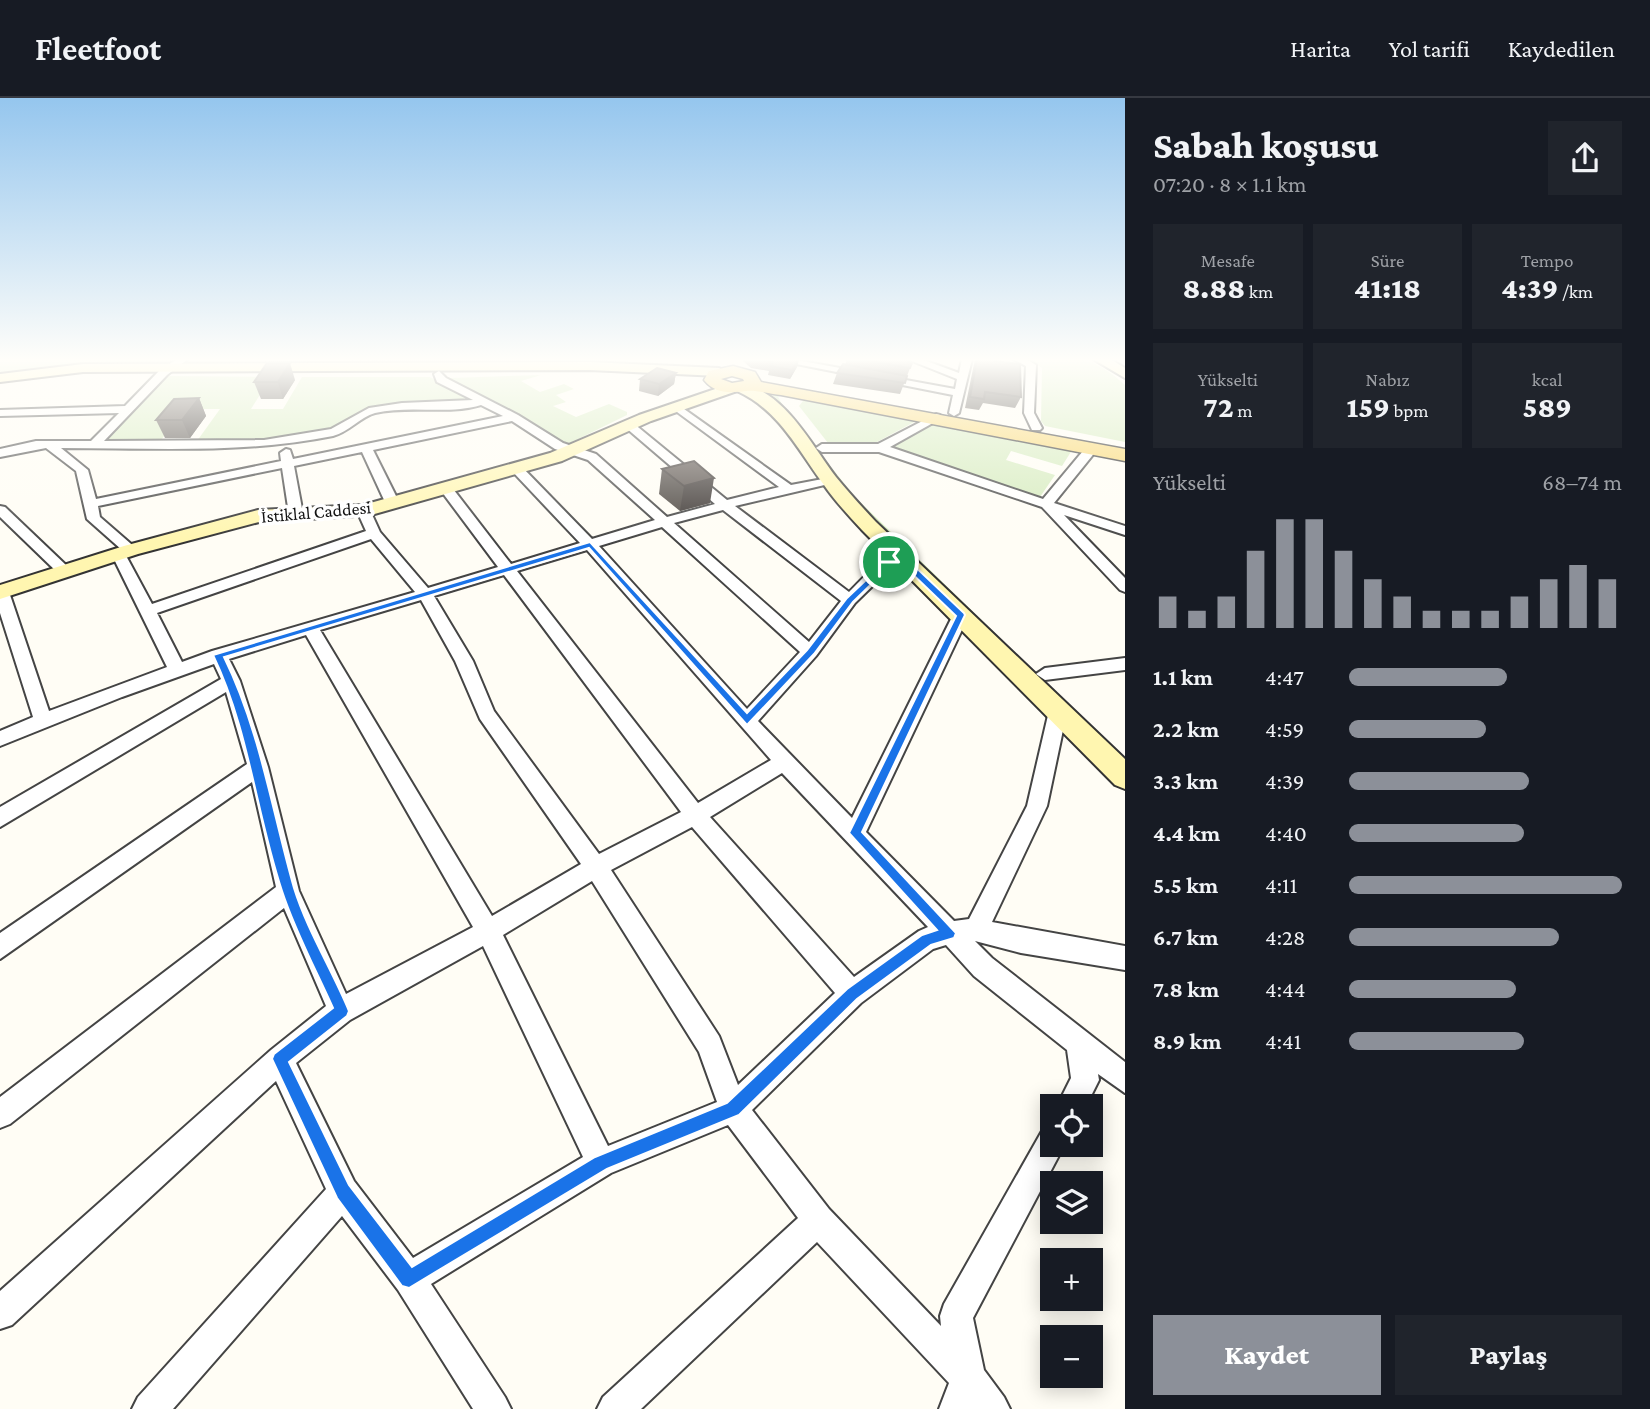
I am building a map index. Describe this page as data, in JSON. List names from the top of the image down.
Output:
{
  "streets": {
    "main road": ["İstiklal Caddesi"]
  },
  "page": {
    "header": "Fleetfoot",
    "nav": ["Harita", "Yol tarifi", "Kaydedilen"],
    "heading": ["Sabah koşusu", "07:20 · 8 × 1.1 km"],
    "stats": [
      ["Mesafe", "8.88 km"],
      ["Süre", "41:18"],
      ["Tempo", "4:39 /km"],
      ["Yükselti", "72 m"],
      ["Nabız", "159 bpm"],
      ["kcal", "589"]
    ],
    "chart": ["Yükselti", "68–74 m"],
    "list": [
      {
        "name": "1.1 km",
        "note": "4:47"
      },
      {
        "name": "2.2 km",
        "note": "4:59"
      },
      {
        "name": "3.3 km",
        "note": "4:39"
      },
      {
        "name": "4.4 km",
        "note": "4:40"
      },
      {
        "name": "5.5 km",
        "note": "4:11"
      },
      {
        "name": "6.7 km",
        "note": "4:28"
      },
      {
        "name": "7.8 km",
        "note": "4:44"
      },
      {
        "name": "8.9 km",
        "note": "4:41"
      }
    ],
    "map_buttons": ["+", "−"],
    "buttons": ["Kaydet", "Paylaş"]
  }
}
